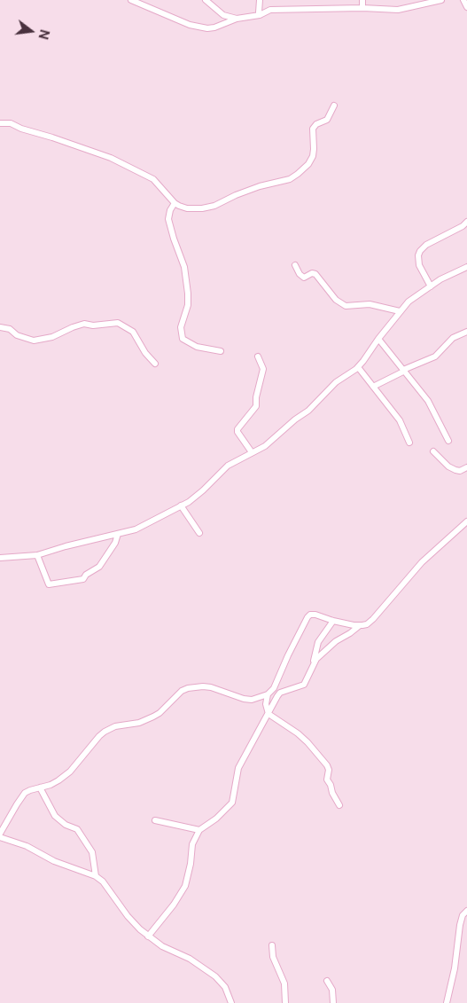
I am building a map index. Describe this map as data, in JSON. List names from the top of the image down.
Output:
{
  "north": "right"
}
